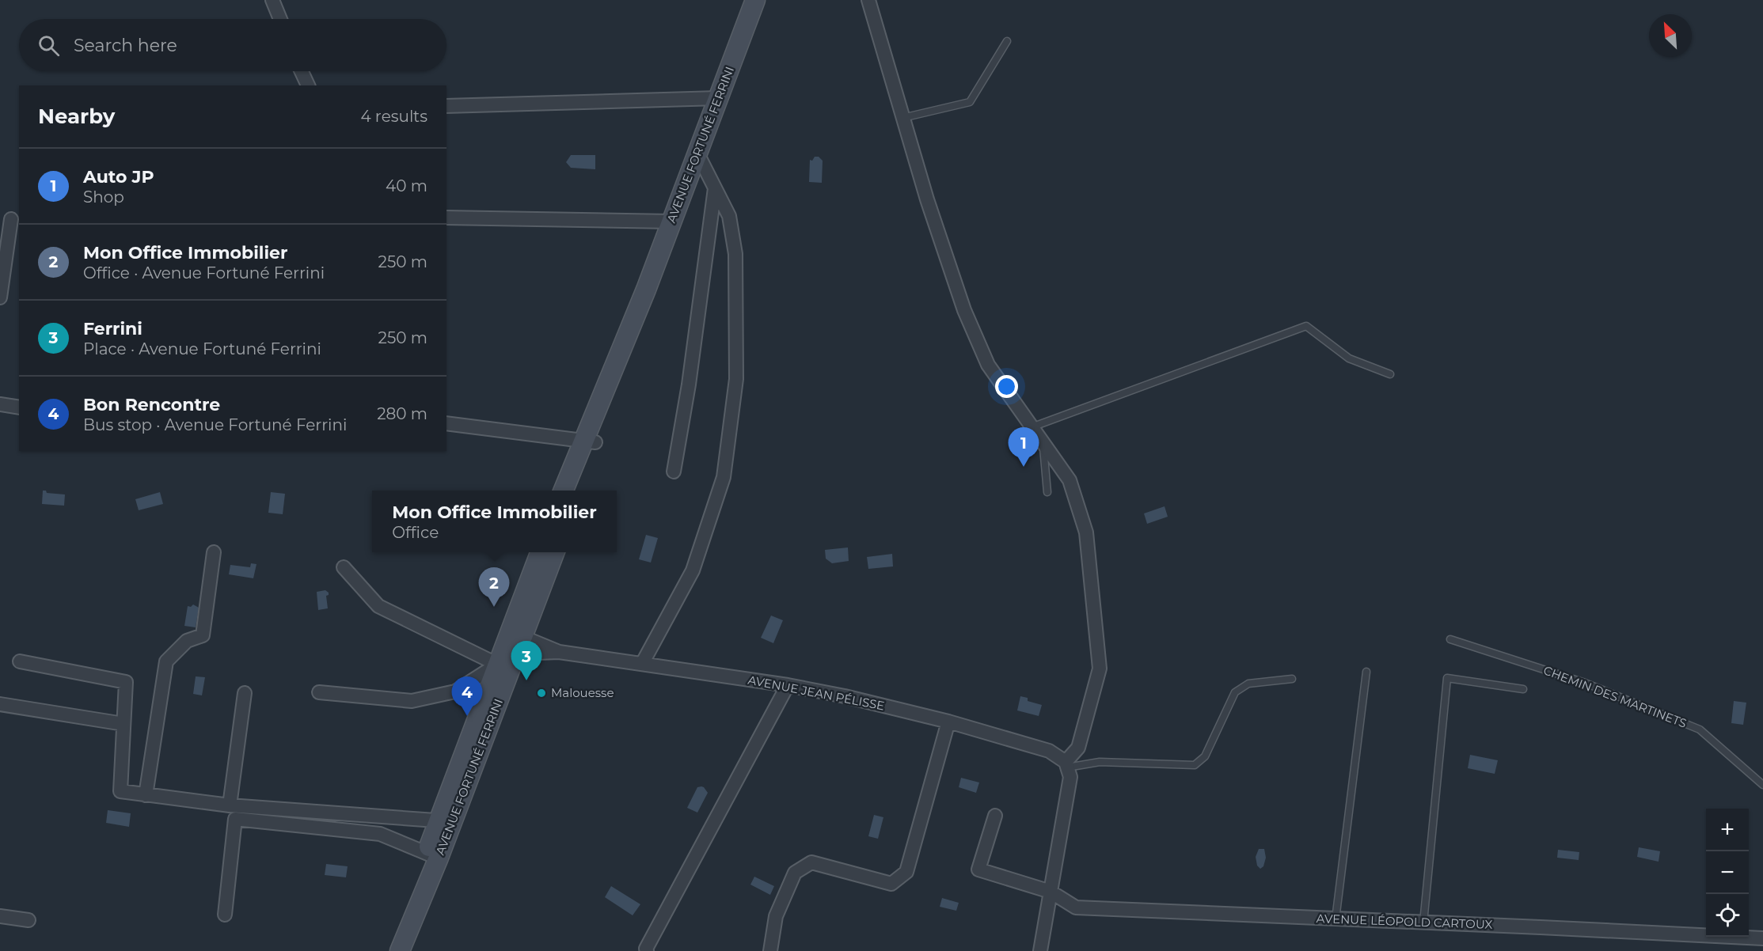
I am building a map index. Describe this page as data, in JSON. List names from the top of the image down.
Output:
{
  "streets": {
    "main road": ["AVENUE FORTUNÉ FERRINI"],
    "street": ["AVENUE JEAN PÉLISSE", "AVENUE LÉOPOLD CARTOUX"],
    "lane": ["CHEMIN DES MARTINETS"]
  },
  "crossings": [
    ["AVENUE FORTUNÉ FERRINI", "AVENUE JEAN PÉLISSE"]
  ],
  "places": ["Malouesse"],
  "north": "top left",
  "page": {
    "search": "Search here",
    "heading": ["Nearby", "4 results"],
    "list": [
      {
        "mark": "1",
        "name": "Auto JP",
        "note": "Shop",
        "value": "40 m"
      },
      {
        "mark": "2",
        "name": "Mon Office Immobilier",
        "note": "Office · Avenue Fortuné Ferrini",
        "value": "250 m"
      },
      {
        "mark": "3",
        "name": "Ferrini",
        "note": "Place · Avenue Fortuné Ferrini",
        "value": "250 m"
      },
      {
        "mark": "4",
        "name": "Bon Rencontre",
        "note": "Bus stop · Avenue Fortuné Ferrini",
        "value": "280 m"
      }
    ],
    "pins": [
      "1",
      "2",
      "3",
      "4"
    ],
    "popup": ["Mon Office Immobilier", "Office"],
    "map_buttons": ["+", "−"]
  }
}
